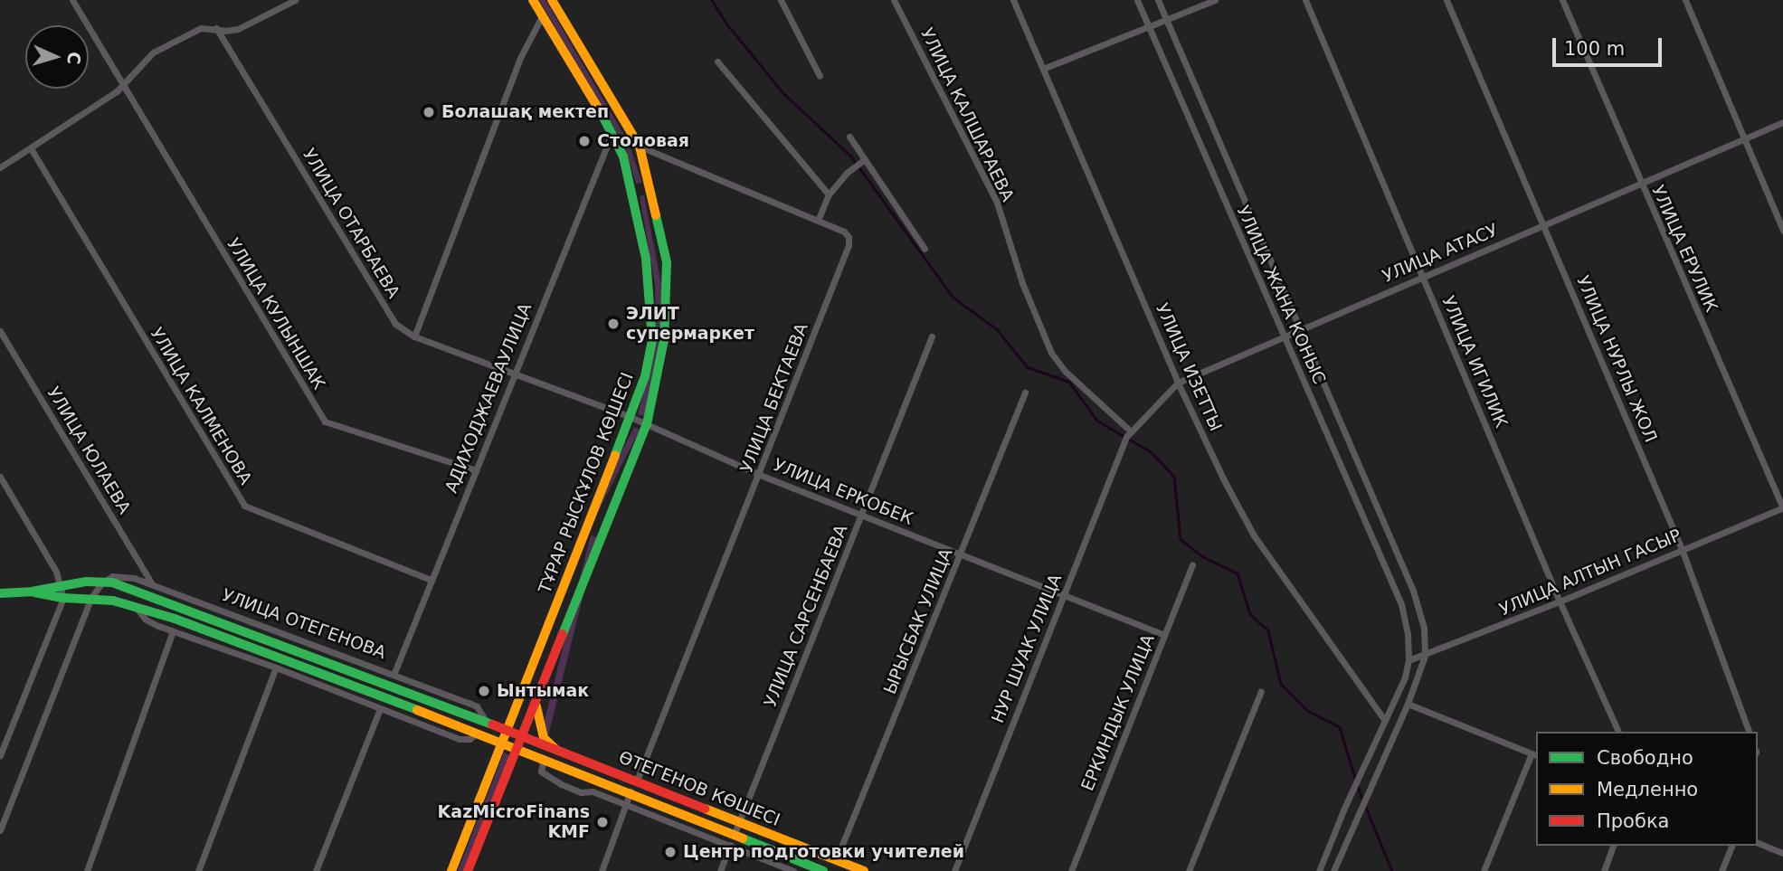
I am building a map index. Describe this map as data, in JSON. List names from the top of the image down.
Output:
{
  "streets": {
    "main road": ["ТҰРАР РЫСКҰЛОВ КӨШЕСІ", "УЛИЦА ОТЕГЕНОВА", "ӨТЕГЕНОВ КӨШЕСІ"],
    "street": [
      "УЛИЦА КАЛШАРАЕВА",
      "УЛИЦА ОТАРБАЕВА",
      "УЛИЦА ЕРУЛИК",
      "УЛИЦА АТАСУ",
      "УЛИЦА ЖАНА КОНЫС",
      "УЛИЦА КУЛЫНШАК",
      "УЛИЦА НУРЛЫ ЖОЛ",
      "УЛИЦА ИГИЛИК",
      "УЛИЦА ИЗЕТТЫ",
      "АДИХОДЖАЕВАУЛИЦА",
      "УЛИЦА БЕКТАЕВА",
      "УЛИЦА КАЛМЕНОВА",
      "УЛИЦА ЮЛАЕВА",
      "УЛИЦА ЕРКОБЕК",
      "УЛИЦА АЛТЫН ГАСЫР",
      "УЛИЦА САРСЕНБАЕВА",
      "ЫРЫСБАК УЛИЦА",
      "НУР ШУАК УЛИЦА",
      "ЕРКИНДЫК УЛИЦА"
    ]
  },
  "crossings": [
    ["УЛИЦА КАЛШАРАЕВА", "УЛИЦА АТАСУ"],
    ["УЛИЦА КАЛШАРАЕВА", "НУР ШУАК УЛИЦА"],
    ["УЛИЦА ОТАРБАЕВА", "АДИХОДЖАЕВАУЛИЦА"],
    ["УЛИЦА ОТАРБАЕВА", "УЛИЦА ЕРКОБЕК"],
    ["УЛИЦА ЕРУЛИК", "УЛИЦА АТАСУ"],
    ["УЛИЦА ЕРУЛИК", "УЛИЦА АЛТЫН ГАСЫР"],
    ["УЛИЦА АТАСУ", "УЛИЦА ЖАНА КОНЫС"],
    ["УЛИЦА АТАСУ", "УЛИЦА НУРЛЫ ЖОЛ"],
    ["УЛИЦА АТАСУ", "УЛИЦА ИГИЛИК"],
    ["УЛИЦА АТАСУ", "УЛИЦА ИЗЕТТЫ"],
    ["УЛИЦА АТАСУ", "НУР ШУАК УЛИЦА"],
    ["УЛИЦА ЖАНА КОНЫС", "УЛИЦА ИЗЕТТЫ"],
    ["УЛИЦА ЖАНА КОНЫС", "УЛИЦА АЛТЫН ГАСЫР"],
    ["УЛИЦА КУЛЫНШАК", "АДИХОДЖАЕВАУЛИЦА"],
    ["УЛИЦА НУРЛЫ ЖОЛ", "УЛИЦА АЛТЫН ГАСЫР"],
    ["УЛИЦА ИГИЛИК", "УЛИЦА АЛТЫН ГАСЫР"],
    ["АДИХОДЖАЕВАУЛИЦА", "УЛИЦА КАЛМЕНОВА"],
    ["АДИХОДЖАЕВАУЛИЦА", "ТҰРАР РЫСКҰЛОВ КӨШЕСІ"],
    ["АДИХОДЖАЕВАУЛИЦА", "УЛИЦА ЕРКОБЕК"],
    ["АДИХОДЖАЕВАУЛИЦА", "УЛИЦА ОТЕГЕНОВА"],
    ["УЛИЦА БЕКТАЕВА", "ТҰРАР РЫСКҰЛОВ КӨШЕСІ"],
    ["УЛИЦА БЕКТАЕВА", "УЛИЦА ЕРКОБЕК"],
    ["УЛИЦА БЕКТАЕВА", "ӨТЕГЕНОВ КӨШЕСІ"],
    ["УЛИЦА ЮЛАЕВА", "УЛИЦА ОТЕГЕНОВА"],
    ["ТҰРАР РЫСКҰЛОВ КӨШЕСІ", "УЛИЦА ЕРКОБЕК"],
    ["ТҰРАР РЫСКҰЛОВ КӨШЕСІ", "УЛИЦА ОТЕГЕНОВА"],
    ["ТҰРАР РЫСКҰЛОВ КӨШЕСІ", "ӨТЕГЕНОВ КӨШЕСІ"],
    ["УЛИЦА ЕРКОБЕК", "УЛИЦА САРСЕНБАЕВА"],
    ["УЛИЦА ЕРКОБЕК", "ЫРЫСБАК УЛИЦА"],
    ["УЛИЦА ЕРКОБЕК", "НУР ШУАК УЛИЦА"],
    ["УЛИЦА ЕРКОБЕК", "ЕРКИНДЫК УЛИЦА"],
    ["УЛИЦА САРСЕНБАЕВА", "ӨТЕГЕНОВ КӨШЕСІ"],
    ["ЫРЫСБАК УЛИЦА", "ӨТЕГЕНОВ КӨШЕСІ"],
    ["УЛИЦА ОТЕГЕНОВА", "ӨТЕГЕНОВ КӨШЕСІ"]
  ],
  "places": [
    "Болашақ мектеп",
    "Столовая",
    "ЭЛИТ супермаркет",
    "Ынтымак",
    "KazMicroFinans KMF",
    "Центр подготовки учителей"
  ],
  "legend": ["Свободно", "Медленно", "Пробка"],
  "scale_bar": "100 m",
  "north": "right"
}
